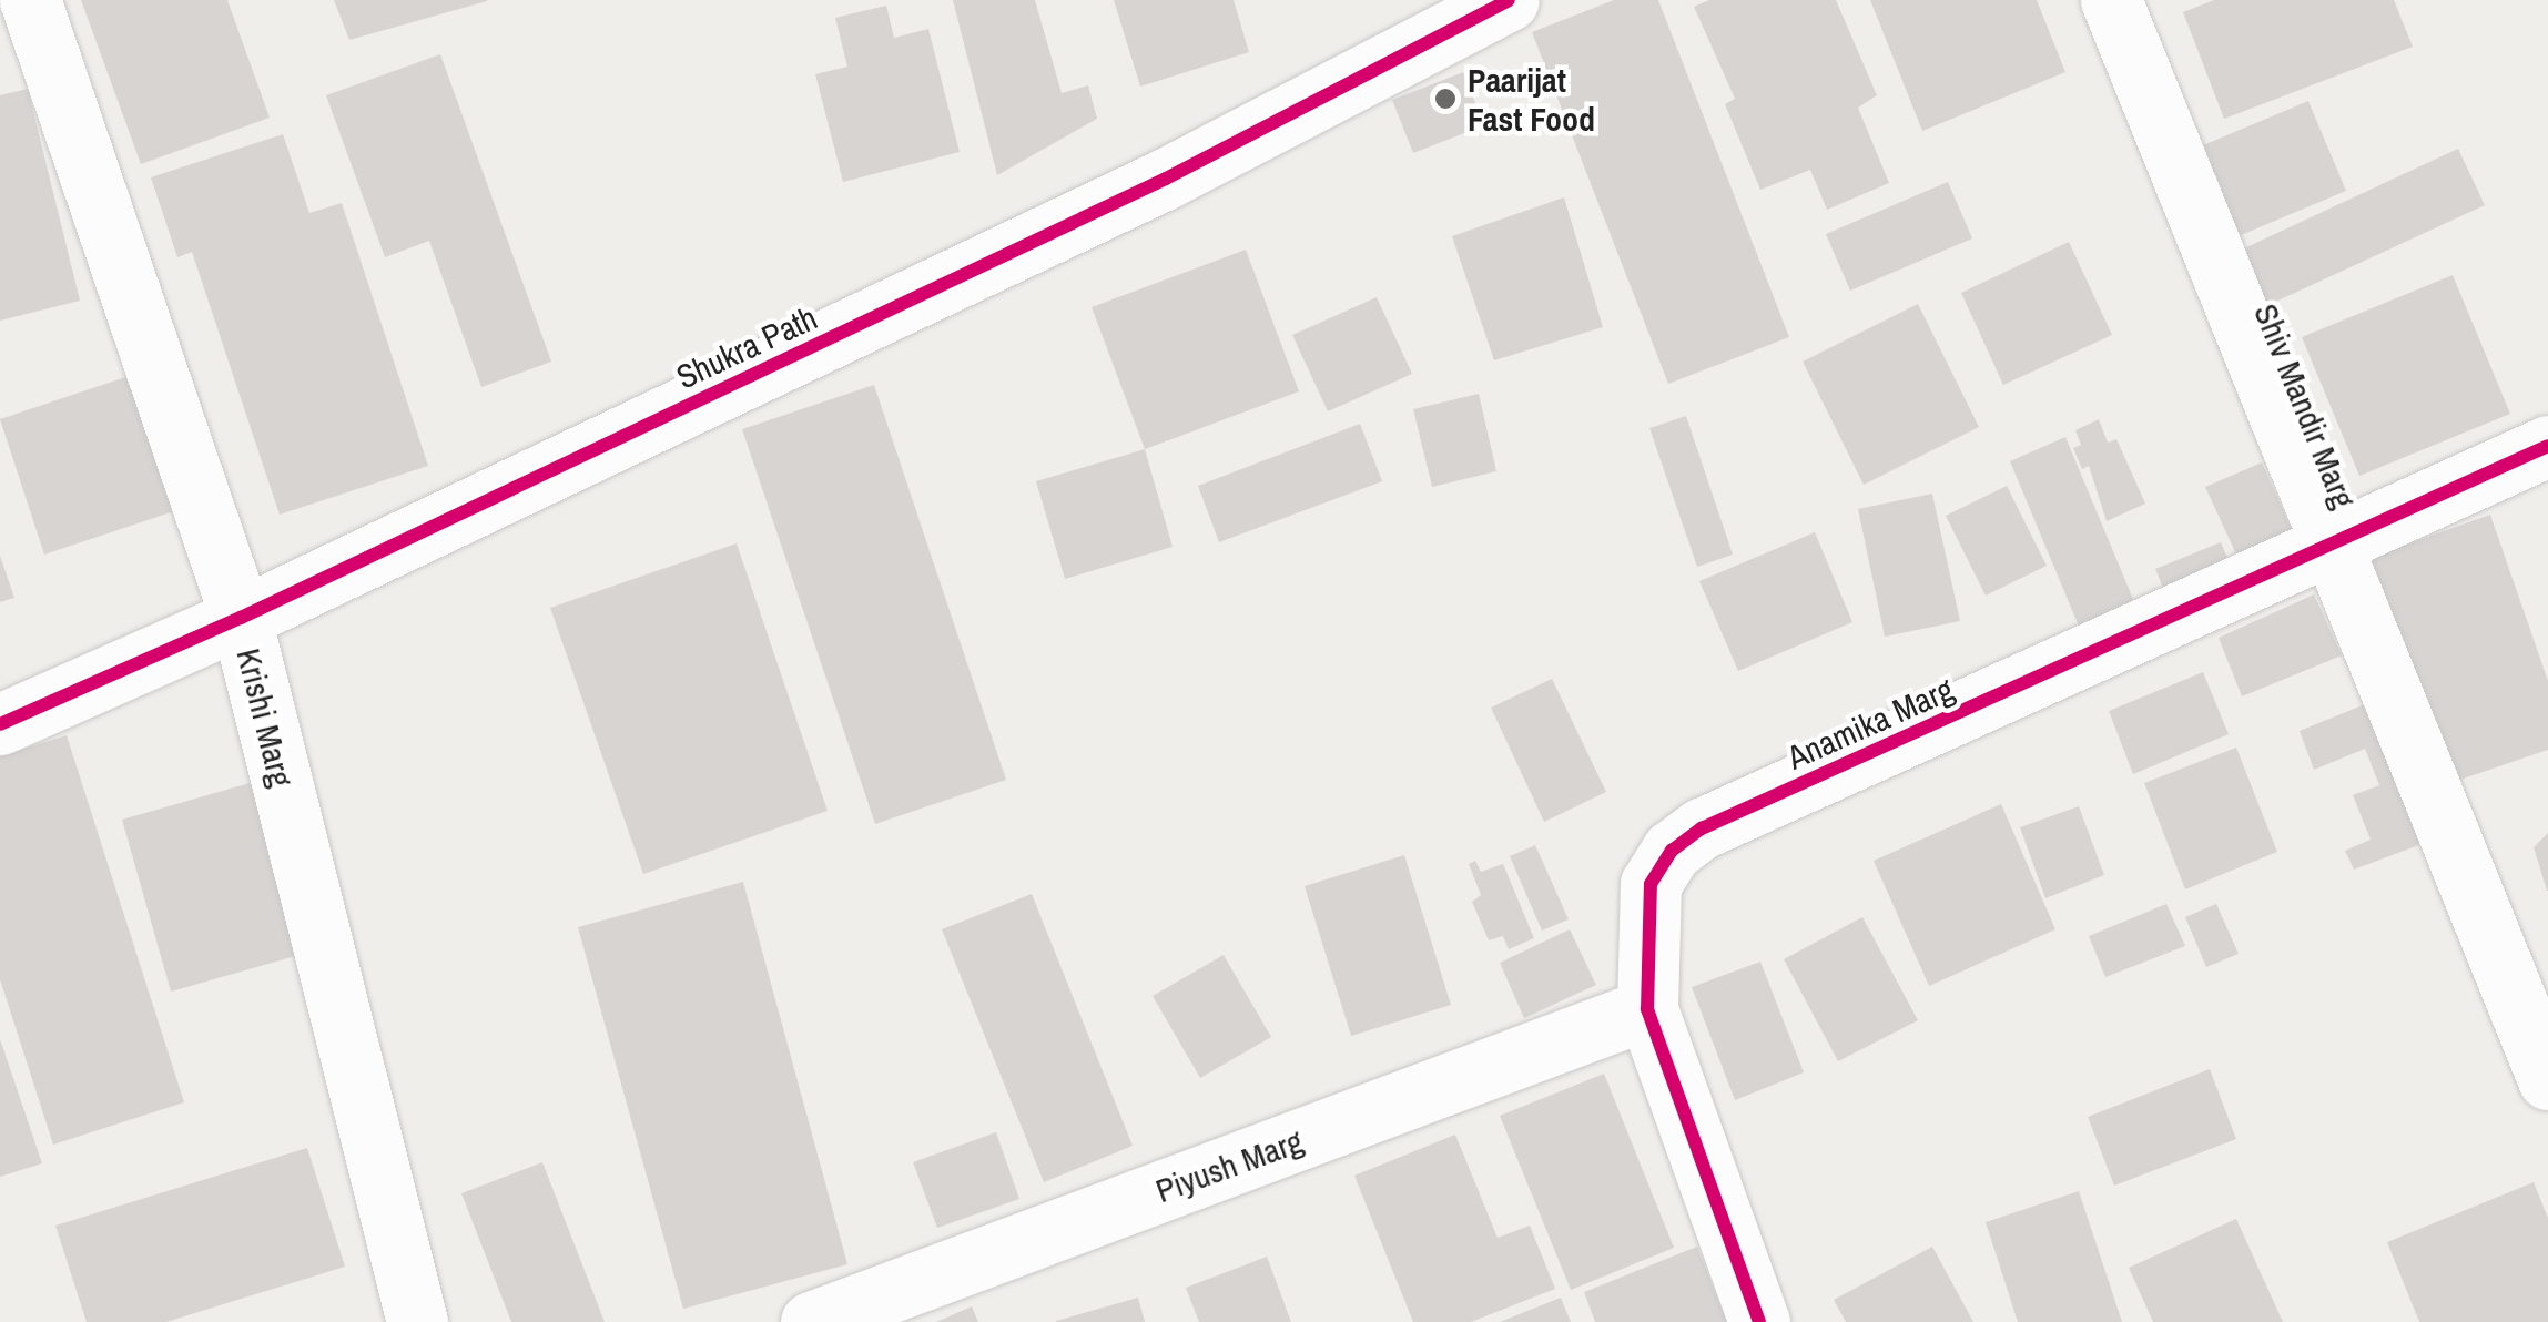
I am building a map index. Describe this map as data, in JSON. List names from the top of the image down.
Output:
{
  "streets": {
    "street": [
      "Shukra Path",
      "Shiv Mandir Marg",
      "Krishi Marg",
      "Anamika Marg",
      "Piyush Marg"
    ]
  },
  "crossings": [
    ["Shukra Path", "Krishi Marg"],
    ["Shiv Mandir Marg", "Anamika Marg"],
    ["Anamika Marg", "Piyush Marg"]
  ],
  "places": ["Paarijat Fast Food"]
}
